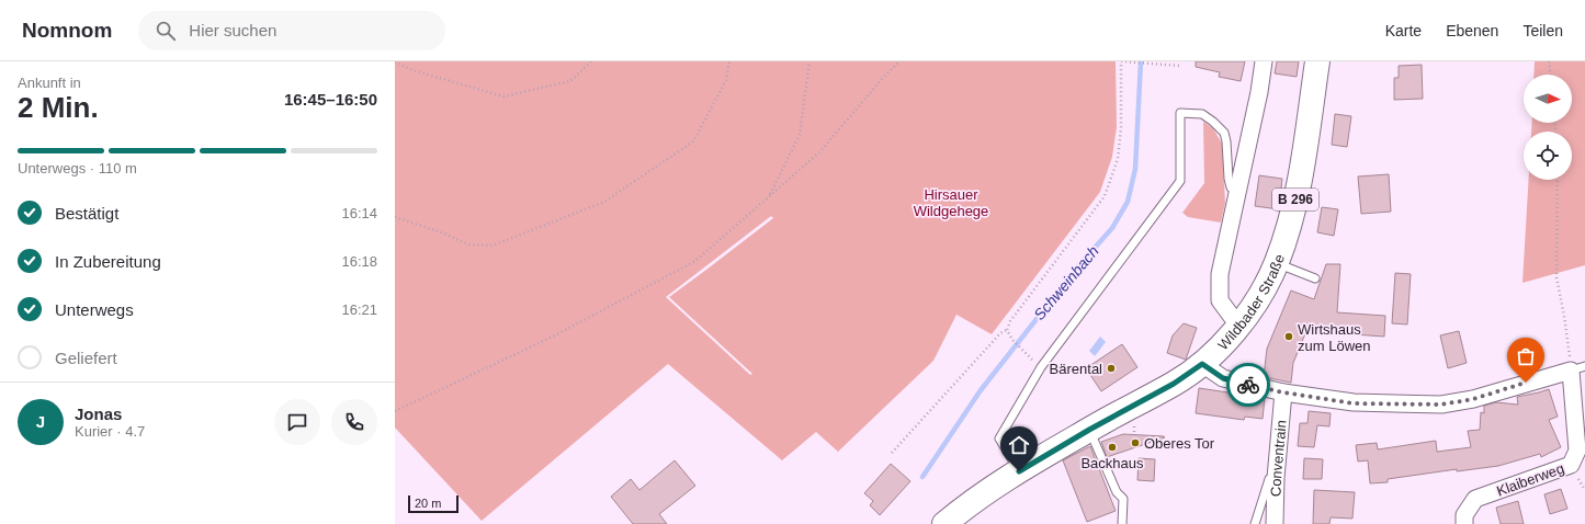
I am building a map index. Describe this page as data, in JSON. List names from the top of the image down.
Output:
{
  "streets": {
    "main road": ["B 296", "Wildbader Straße"],
    "street": ["Conventrain", "Klaiberweg"]
  },
  "water": ["Schweinbach"],
  "parks": ["Hirsauer Wildgehege"],
  "places": [
    "Wirtshaus zum Löwen",
    "Bärental",
    "Oberes Tor",
    "Backhaus"
  ],
  "scale_bar": "20 m",
  "north": "right",
  "page": {
    "header": "Nomnom",
    "search": "Hier suchen",
    "nav": ["Karte", "Ebenen", "Teilen"],
    "heading": ["2 Min.", "Ankunft in", "16:45–16:50"],
    "panel": ["Jonas", "Kurier · 4.7"],
    "bar": "Unterwegs · 110 m",
    "list": [
      ["Bestätigt", "16:14"],
      ["In Zubereitung", "16:18"],
      ["Unterwegs", "16:21"],
      "Geliefert"
    ],
    "round": "J",
    "scale": "20 m"
  }
}
